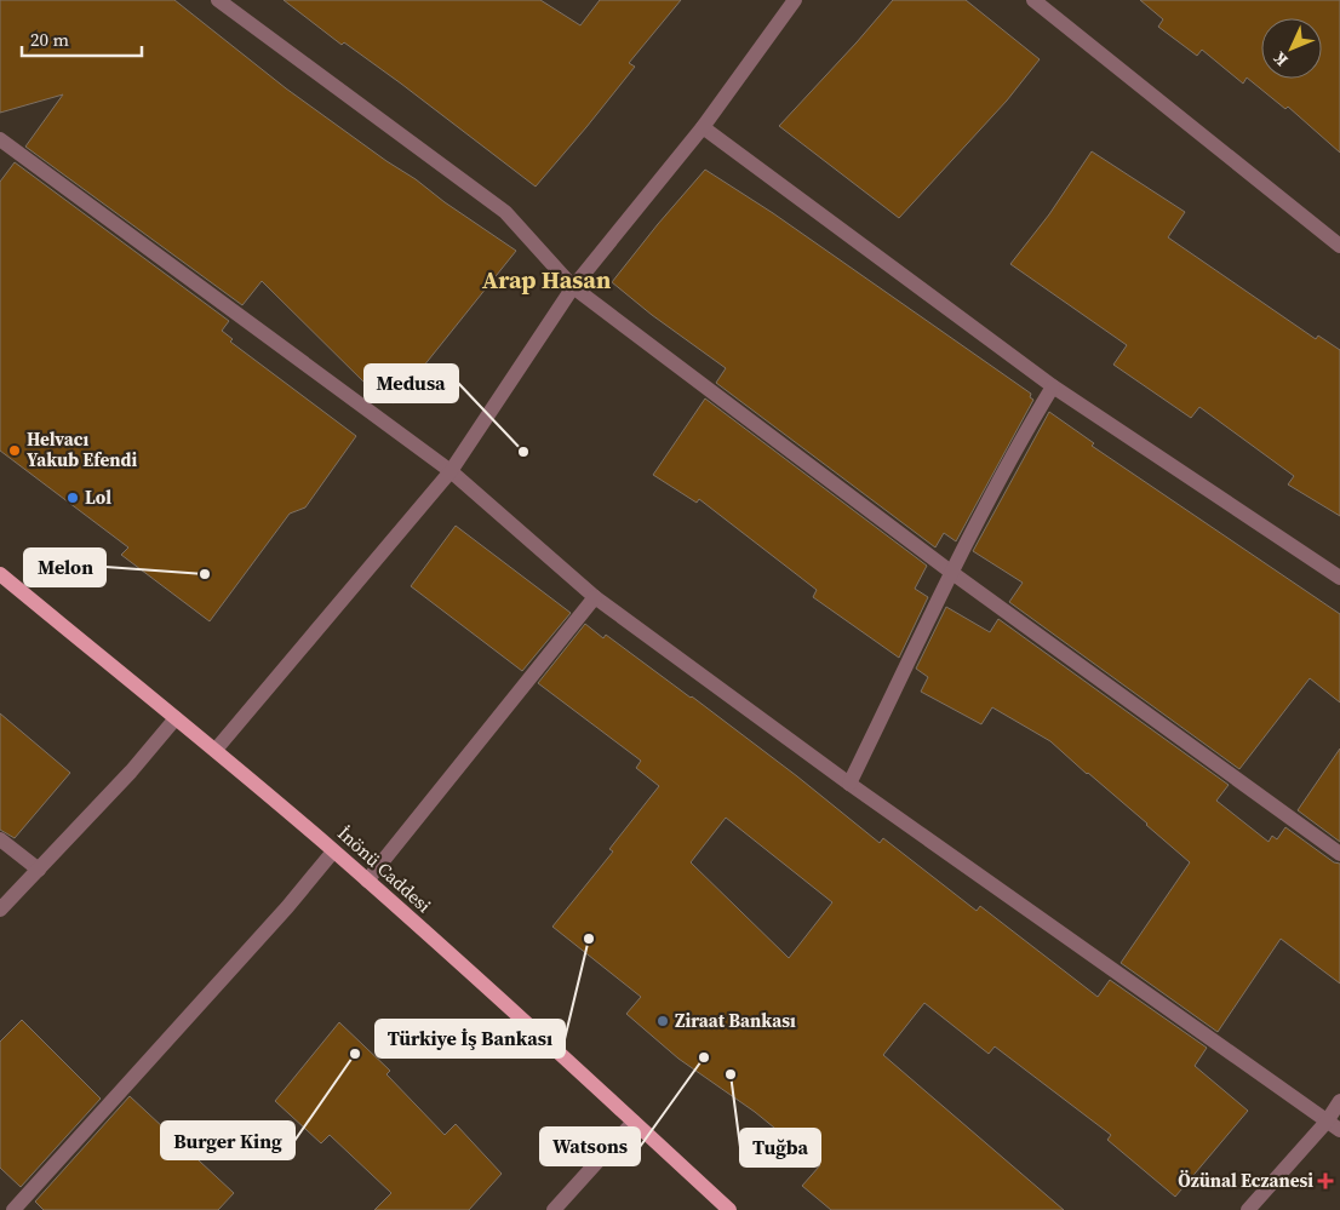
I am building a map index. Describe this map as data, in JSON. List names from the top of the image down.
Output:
{
  "streets": {
    "main road": ["İnönü Caddesi"]
  },
  "districts": ["Arap Hasan"],
  "places": {
    "other": [
      "Helvacı Yakub Efendi",
      "Medusa",
      "Lol",
      "Melon",
      "Türkiye İş Bankası",
      "Ziraat Bankası",
      "Burger King",
      "Watsons",
      "Tuğba"
    ],
    "health": ["Özünal Eczanesi"]
  },
  "scale_bar": "20 m",
  "north": "bottom left"
}
